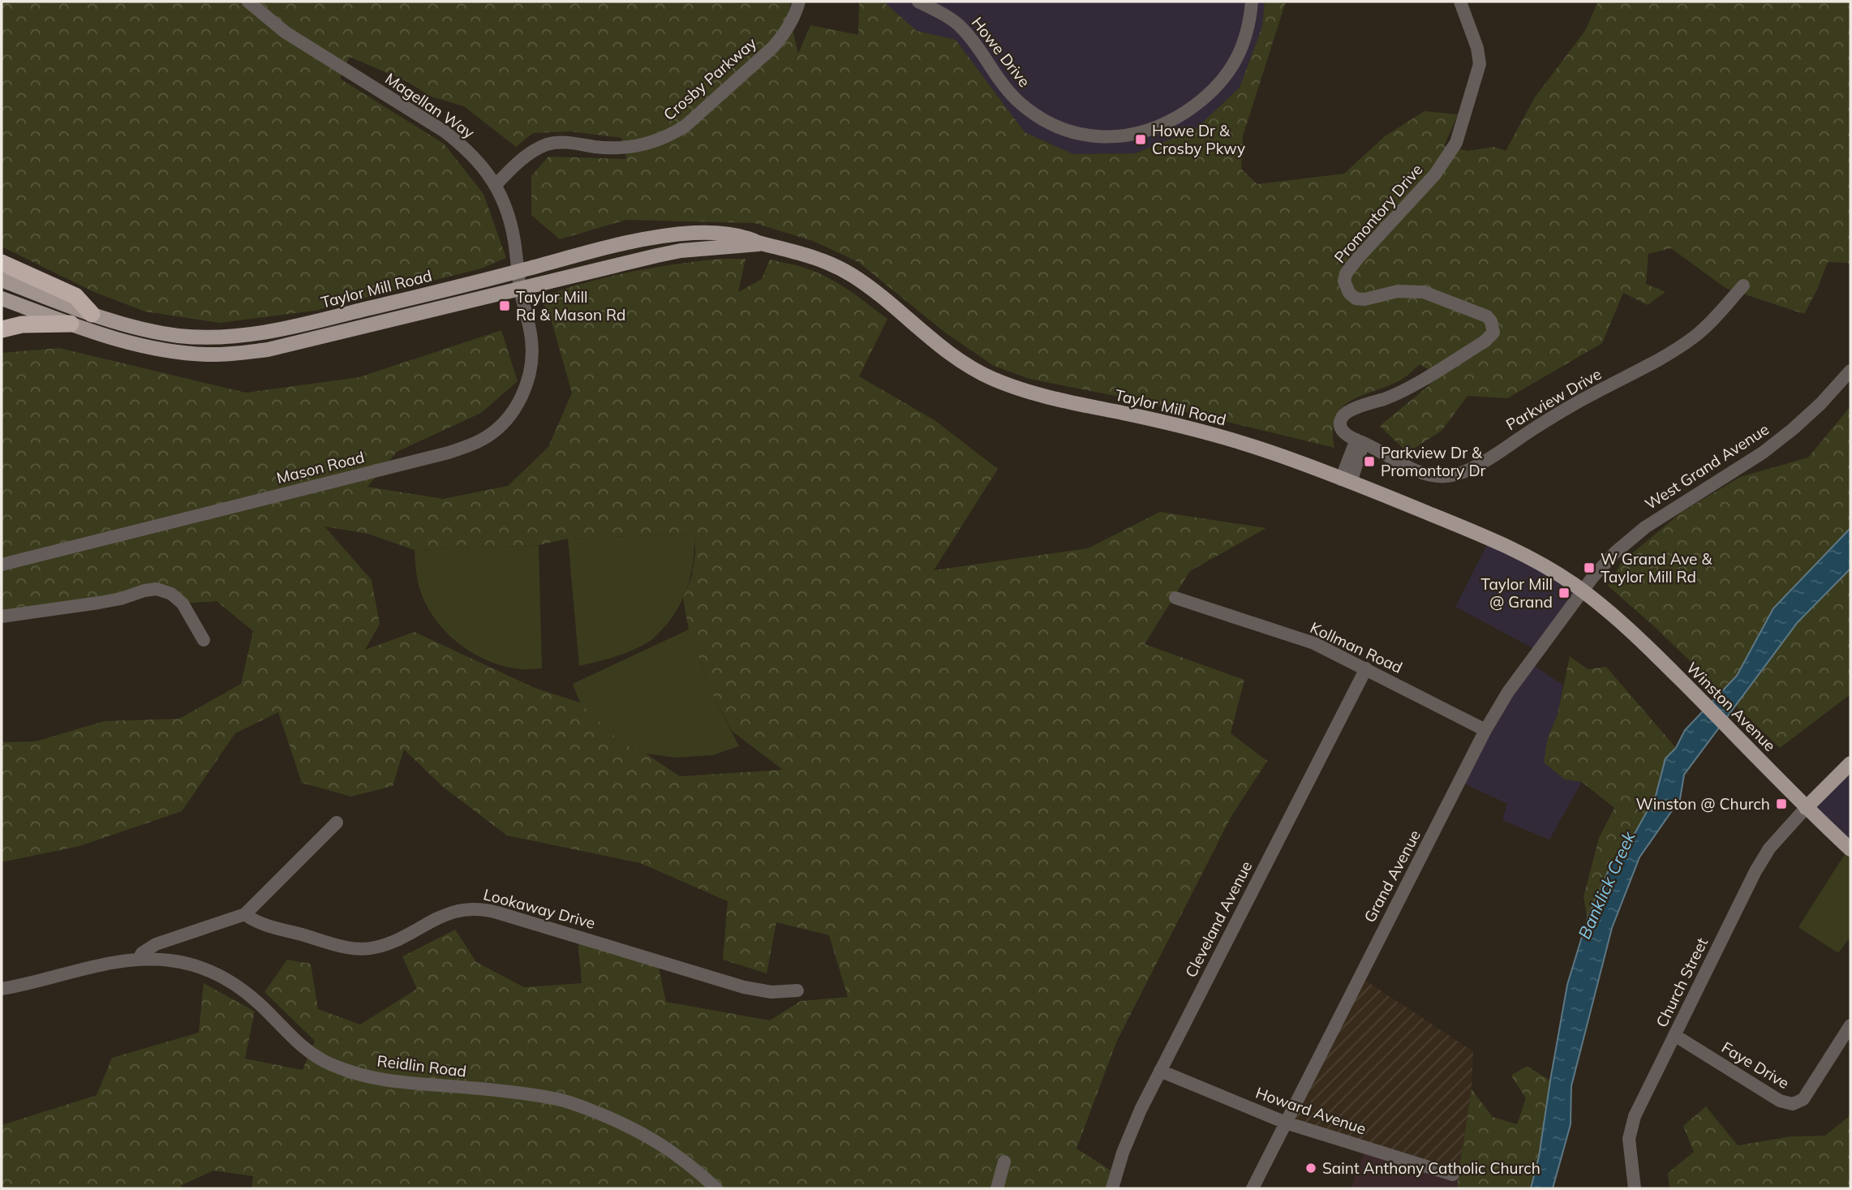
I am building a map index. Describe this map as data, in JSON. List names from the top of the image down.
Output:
{
  "streets": {
    "main road": ["Taylor Mill Road", "Winston Avenue"],
    "street": [
      "Howe Drive",
      "Crosby Parkway",
      "Magellan Way",
      "Promontory Drive",
      "Parkview Drive",
      "West Grand Avenue",
      "Mason Road",
      "Kollman Road",
      "Grand Avenue",
      "Lookaway Drive",
      "Cleveland Avenue",
      "Church Street",
      "Faye Drive",
      "Reidlin Road",
      "Howard Avenue"
    ]
  },
  "crossings": [
    ["Crosby Parkway", "Magellan Way"],
    ["Magellan Way", "Taylor Mill Road"],
    ["Magellan Way", "Mason Road"],
    ["Promontory Drive", "Parkview Drive"],
    ["Taylor Mill Road", "West Grand Avenue"],
    ["Taylor Mill Road", "Mason Road"],
    ["Taylor Mill Road", "Winston Avenue"],
    ["Taylor Mill Road", "Grand Avenue"],
    ["West Grand Avenue", "Winston Avenue"],
    ["West Grand Avenue", "Grand Avenue"],
    ["Kollman Road", "Grand Avenue"],
    ["Kollman Road", "Cleveland Avenue"],
    ["Winston Avenue", "Grand Avenue"],
    ["Winston Avenue", "Church Street"],
    ["Grand Avenue", "Howard Avenue"],
    ["Cleveland Avenue", "Howard Avenue"],
    ["Church Street", "Faye Drive"]
  ],
  "water": ["Banklick Creek"],
  "places": {
    "transit": [
      "Howe Dr & Crosby Pkwy",
      "Taylor Mill Rd & Mason Rd",
      "Parkview Dr & Promontory Dr",
      "W Grand Ave & Taylor Mill Rd",
      "Taylor Mill @ Grand",
      "Winston @ Church"
    ],
    "other": ["Saint Anthony Catholic Church"]
  }
}
